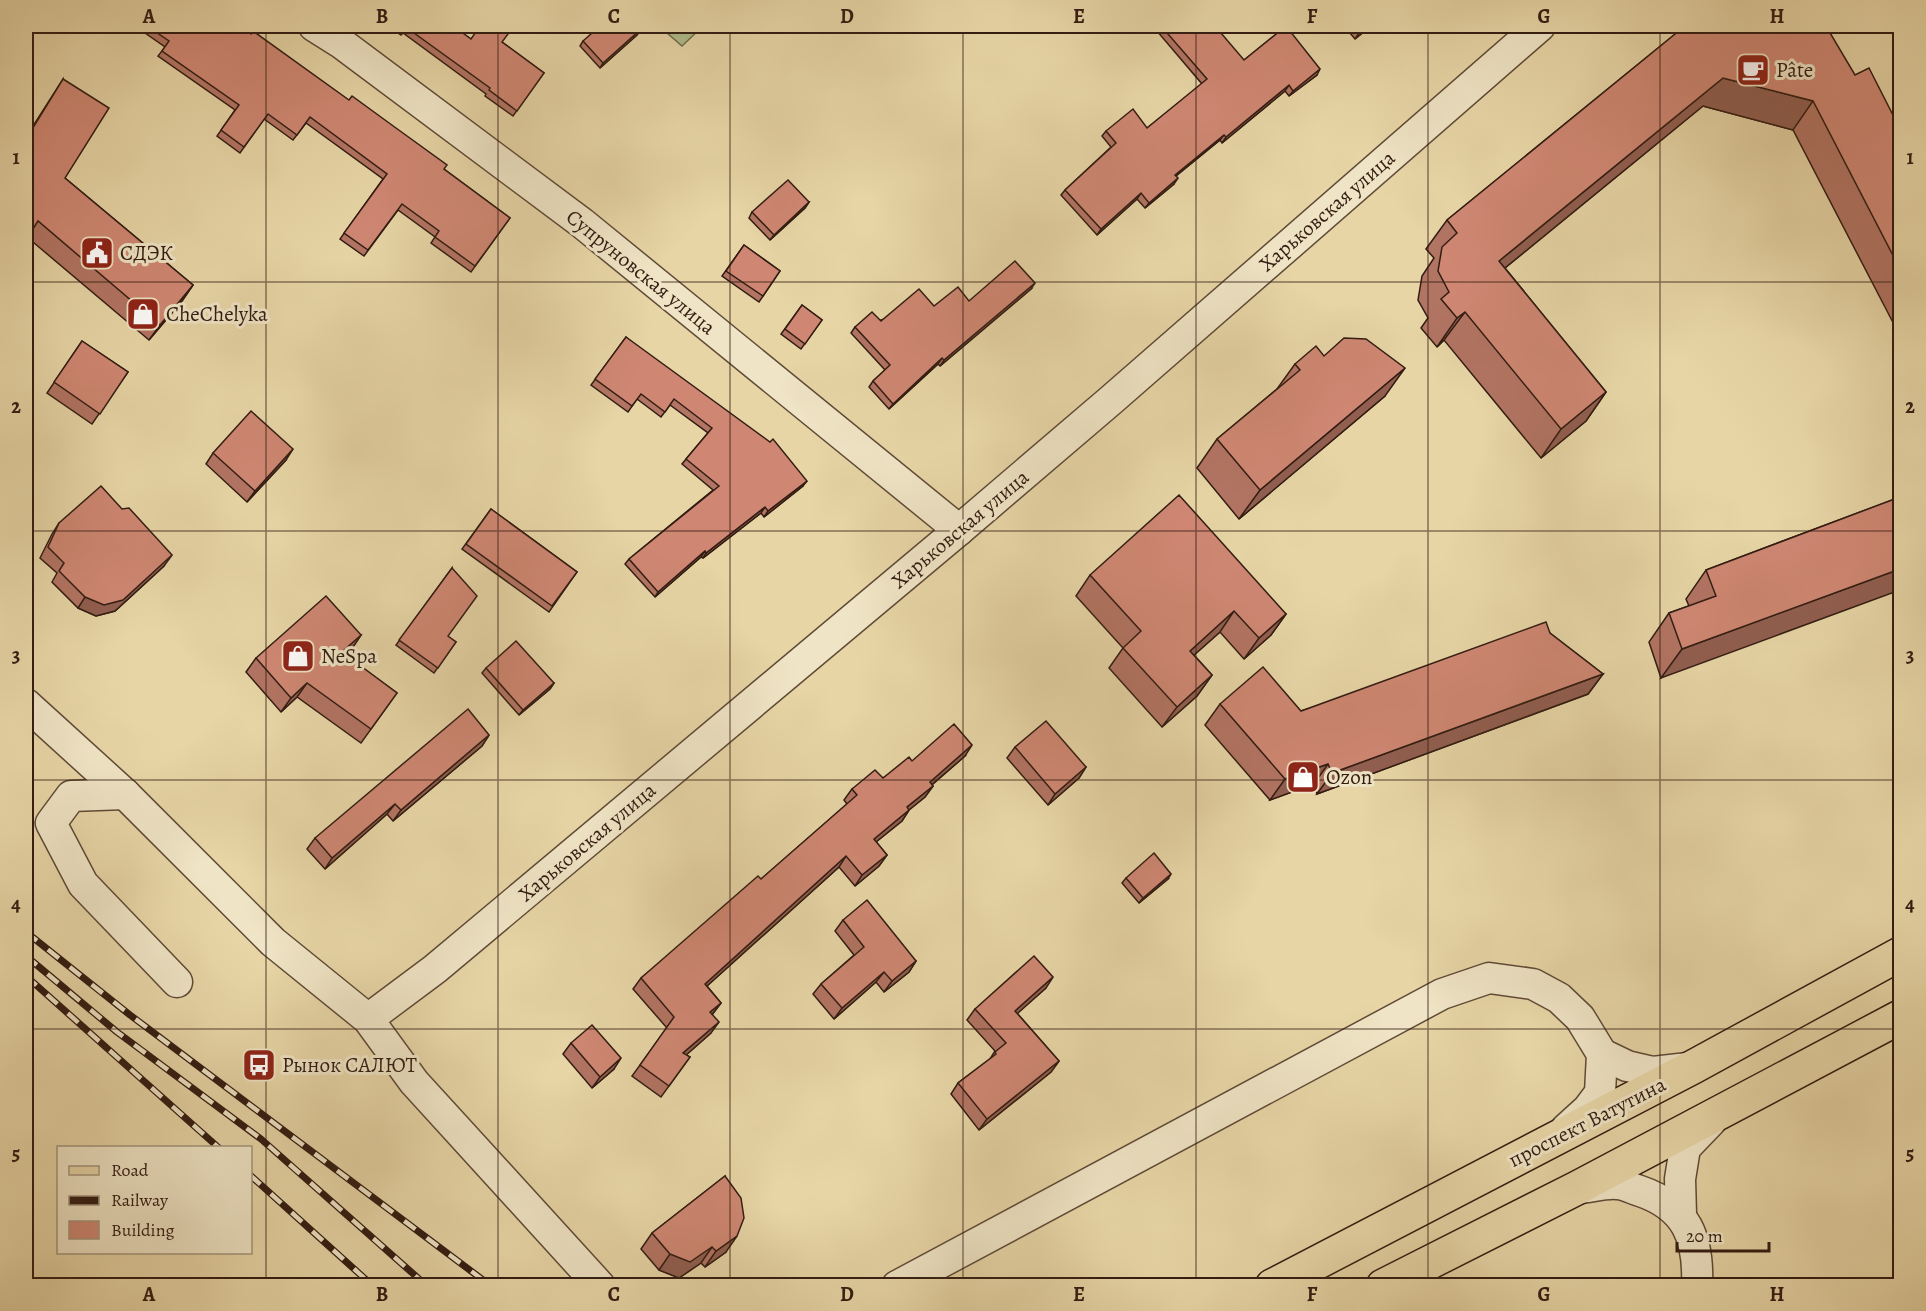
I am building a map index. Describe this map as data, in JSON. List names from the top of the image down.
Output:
{
  "streets": {
    "main road": ["проспект Ватутина"],
    "street": ["Харьковская улица", "Супруновская улица"]
  },
  "crossings": [
    ["Харьковская улица", "Супруновская улица"]
  ],
  "places": {
    "cafe": ["Pâte"],
    "public building": ["СДЭК"],
    "shop": ["CheChelyka", "NeSpa", "Ozon"],
    "bus stop": ["Рынок САЛЮТ"]
  },
  "legend": ["Road", "Railway", "Building"],
  "scale_bar": "20 m",
  "grid": {
    "columns": [
      "A",
      "B",
      "C",
      "D",
      "E",
      "F",
      "G",
      "H"
    ],
    "rows": [
      "1",
      "2",
      "3",
      "4",
      "5"
    ]
  }
}
